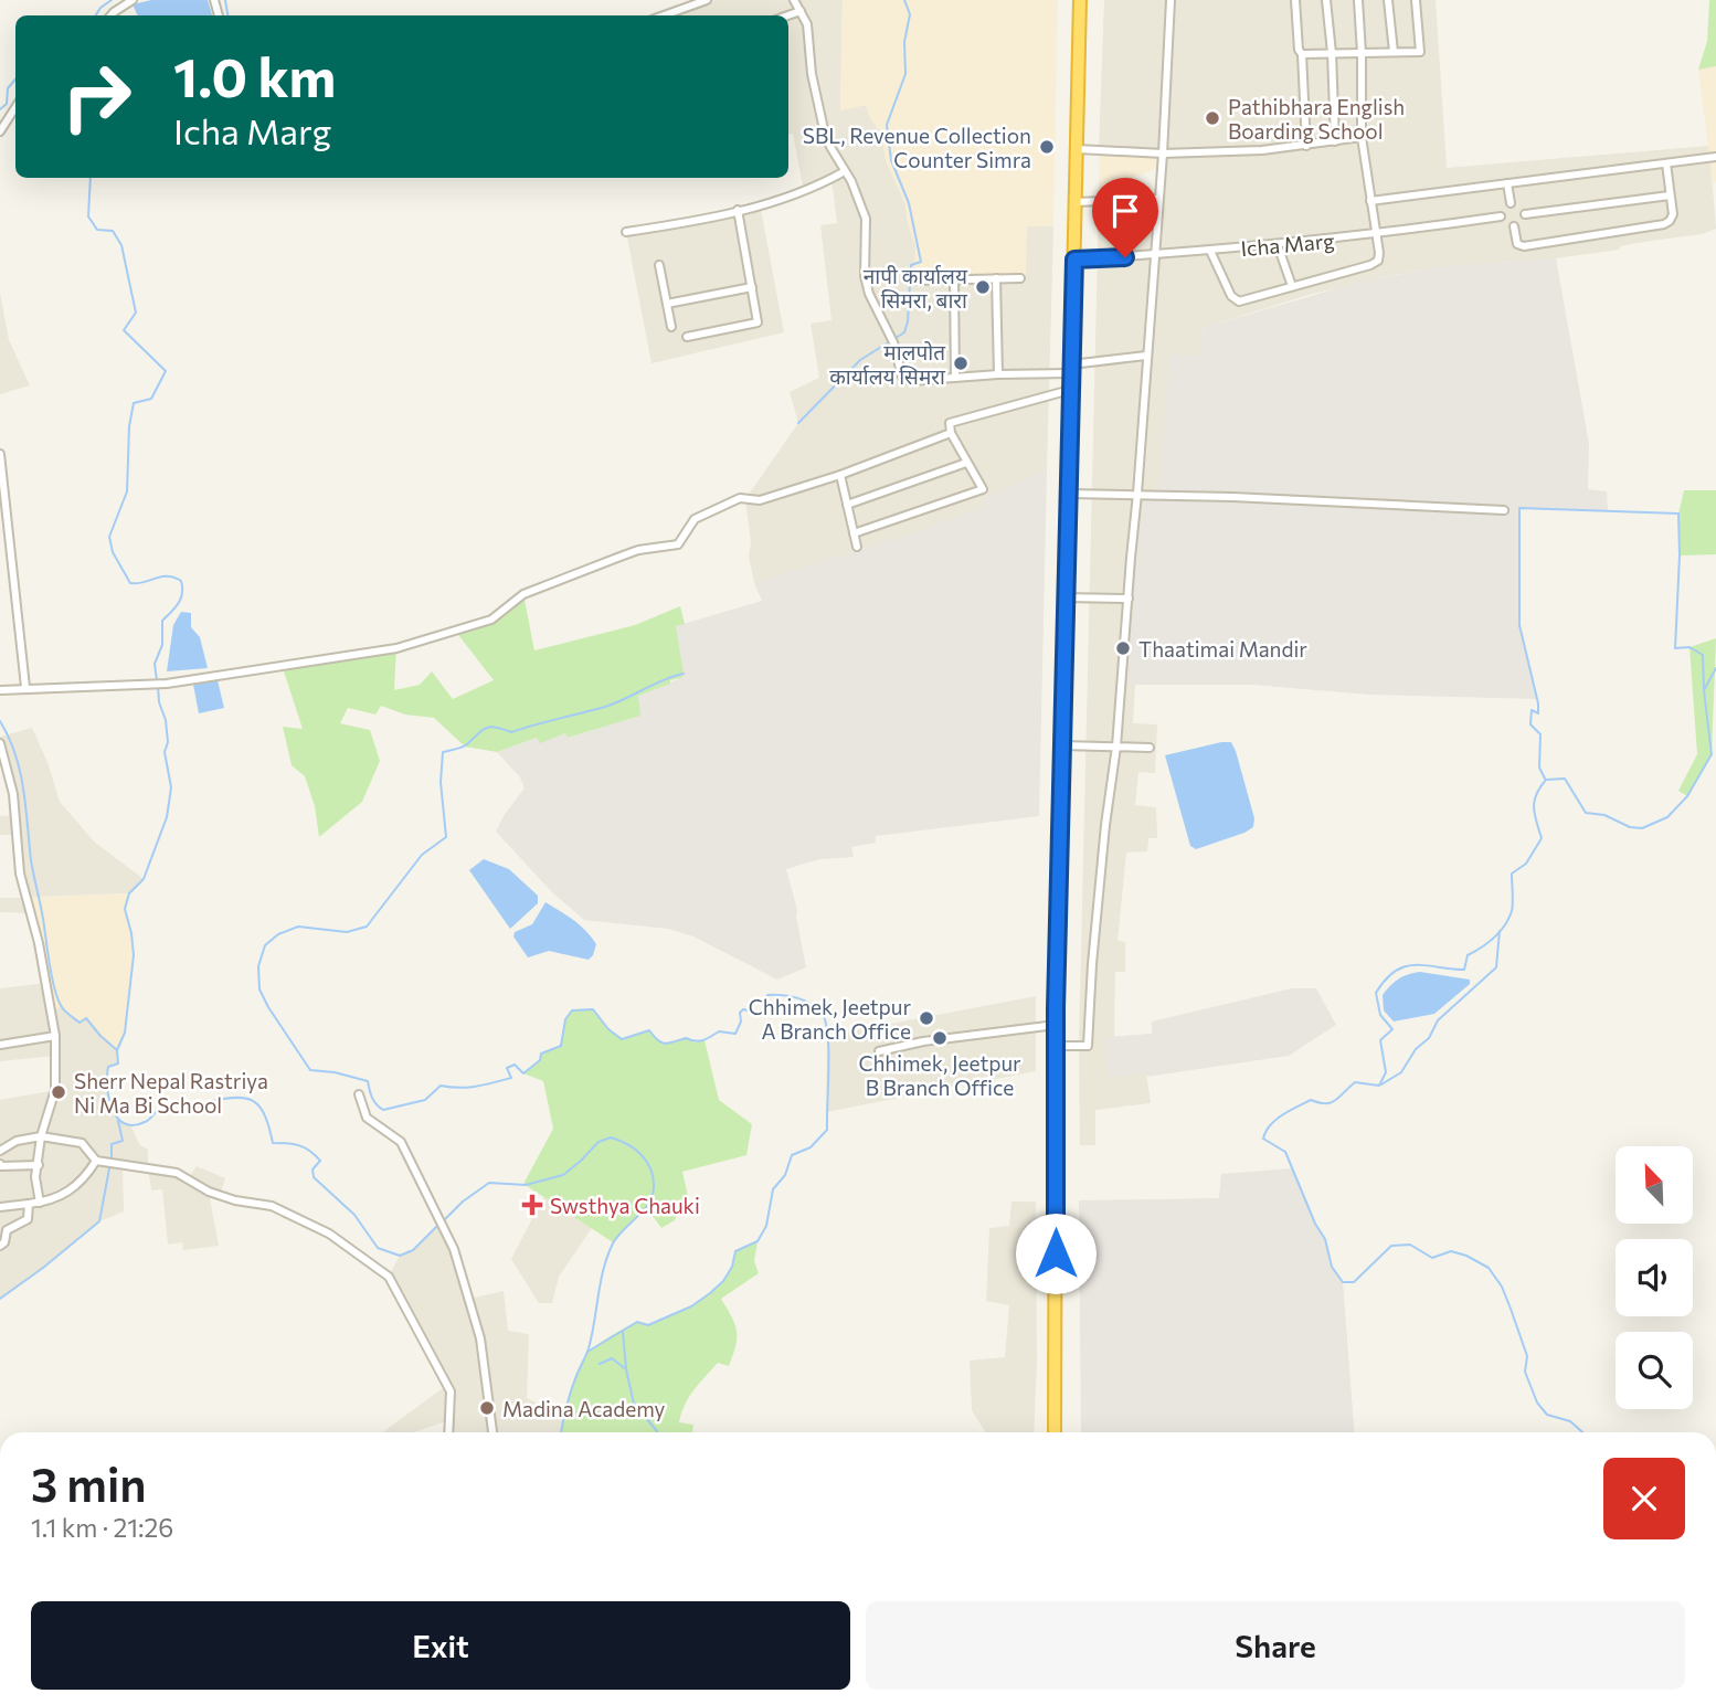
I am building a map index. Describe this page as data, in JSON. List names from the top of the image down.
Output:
{
  "streets": {
    "street": ["Icha Marg"]
  },
  "places": {
    "other": [
      "Pathibhara English Boarding School",
      "SBL, Revenue Collection Counter Simra",
      "नापी कार्यालय सिमरा, बारा",
      "मालपोत कार्यालय सिमरा",
      "Thaatimai Mandir",
      "Chhimek, Jeetpur A Branch Office",
      "Chhimek, Jeetpur B Branch Office",
      "Sherr Nepal Rastriya Ni Ma Bi School",
      "Madina Academy"
    ],
    "health": ["Swsthya Chauki"]
  },
  "north": "top left",
  "page": {
    "turn": ["1.0 km", "Icha Marg"],
    "heading": ["3 min", "1.1 km · 21:26"],
    "buttons": ["Exit", "Share"]
  }
}
